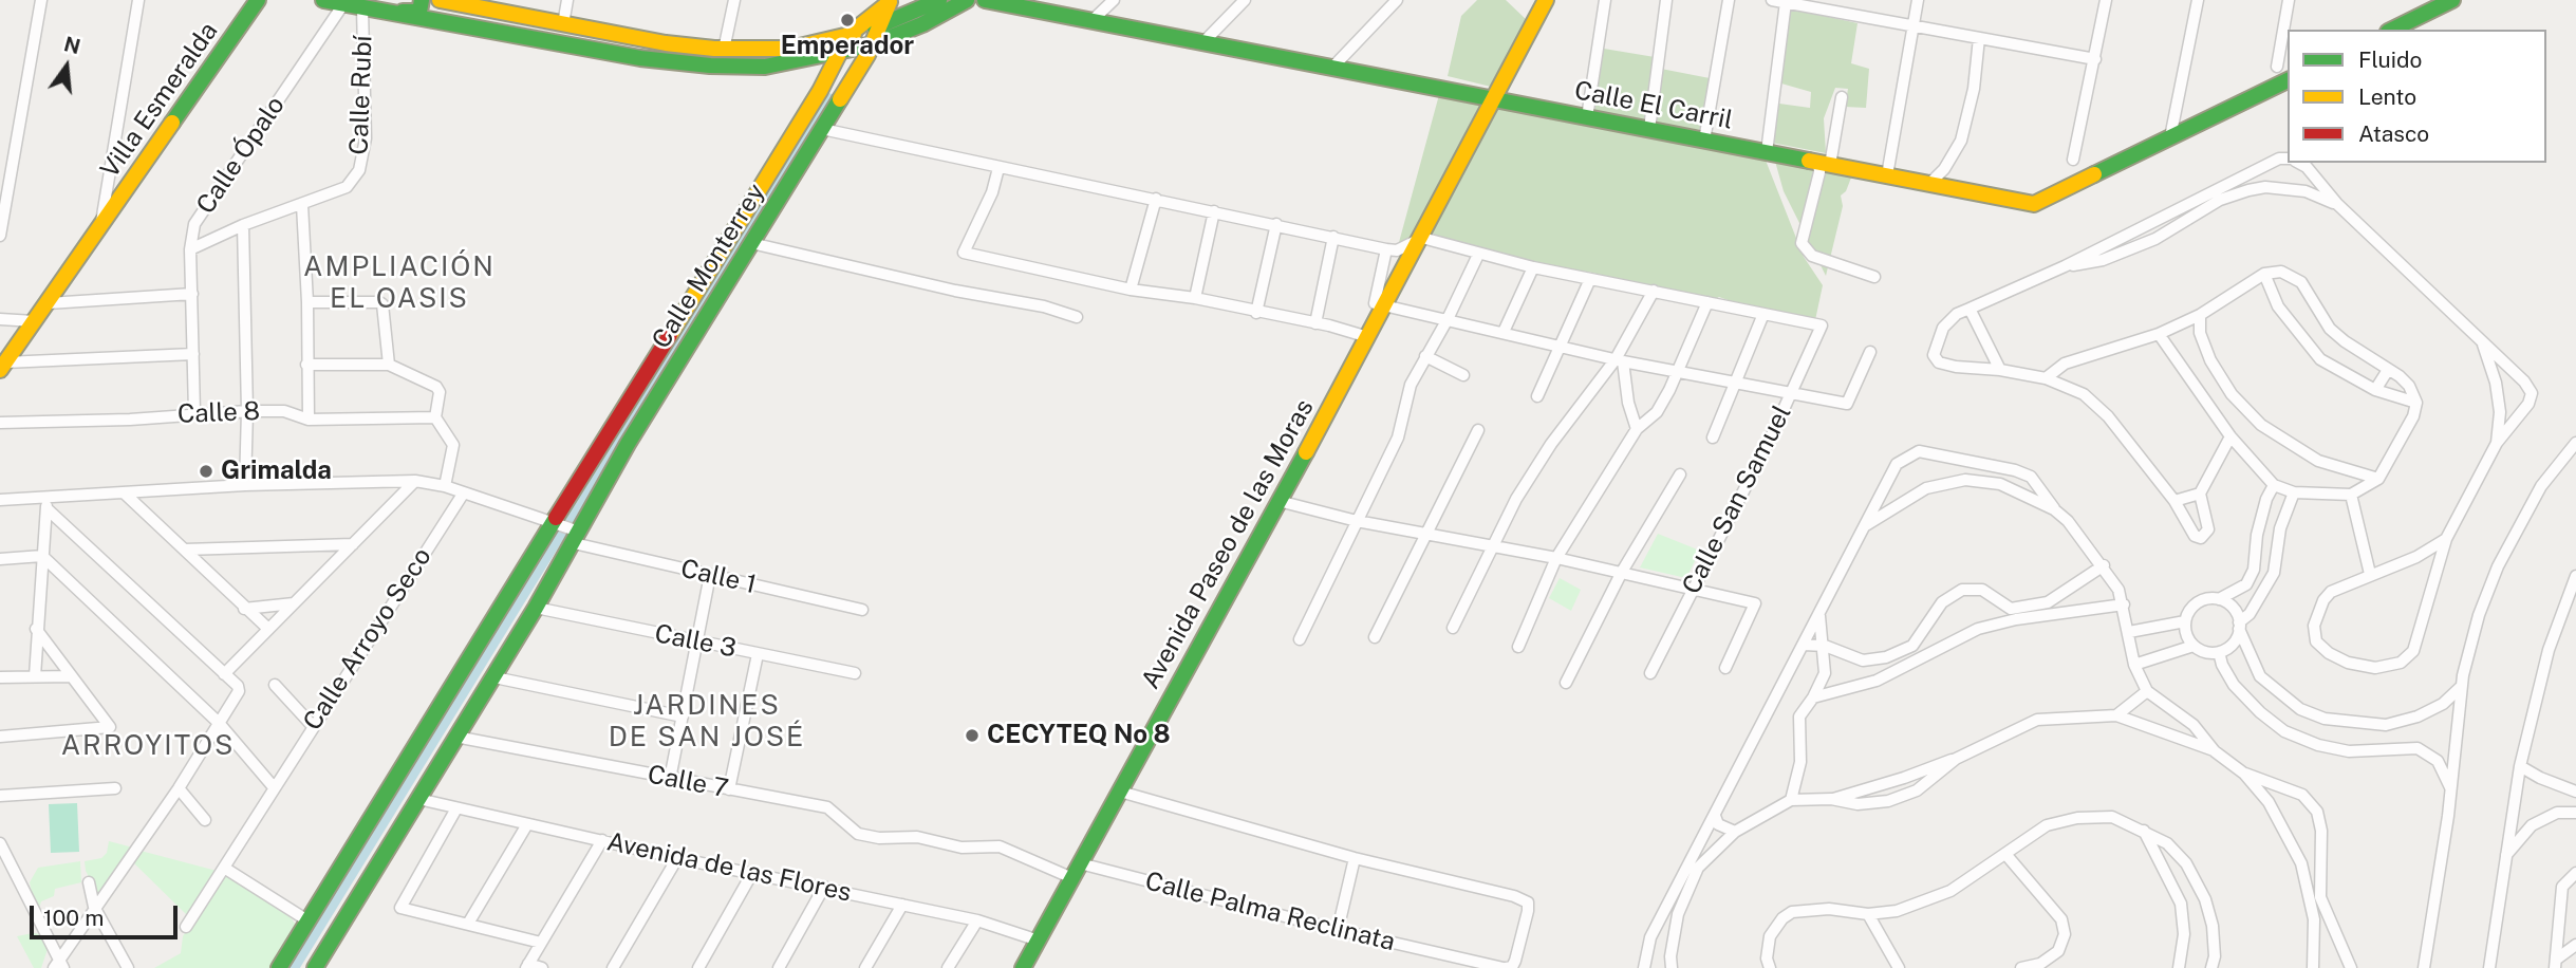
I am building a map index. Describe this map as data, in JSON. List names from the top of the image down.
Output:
{
  "streets": {
    "main road": [
      "Villa Esmeralda",
      "Calle El Carril",
      "Calle Monterrey",
      "Avenida Paseo de las Moras"
    ],
    "street": [
      "Calle Rubí",
      "Calle Ópalo",
      "Calle 8",
      "Calle San Samuel",
      "Calle 1",
      "Calle Arroyo Seco",
      "Calle 3",
      "Calle 7",
      "Avenida de las Flores",
      "Calle Palma Reclinata"
    ]
  },
  "crossings": [
    ["Calle Rubí", "Calle Ópalo"],
    ["Calle El Carril", "Avenida Paseo de las Moras"],
    ["Calle Ópalo", "Calle 8"],
    ["Calle Monterrey", "Calle 1"],
    ["Calle Monterrey", "Calle 3"],
    ["Calle Monterrey", "Calle 7"],
    ["Calle Monterrey", "Avenida de las Flores"],
    ["Avenida Paseo de las Moras", "Calle 7"],
    ["Avenida Paseo de las Moras", "Avenida de las Flores"],
    ["Avenida Paseo de las Moras", "Calle Palma Reclinata"],
    ["Calle 1", "Calle Arroyo Seco"]
  ],
  "districts": ["AMPLIACIÓN EL OASIS", "JARDINES DE SAN JOSÉ", "ARROYITOS"],
  "places": ["Emperador", "Grimalda", "CECYTEQ No 8"],
  "legend": ["Fluido", "Lento", "Atasco"],
  "scale_bar": "100 m",
  "north": "top"
}
